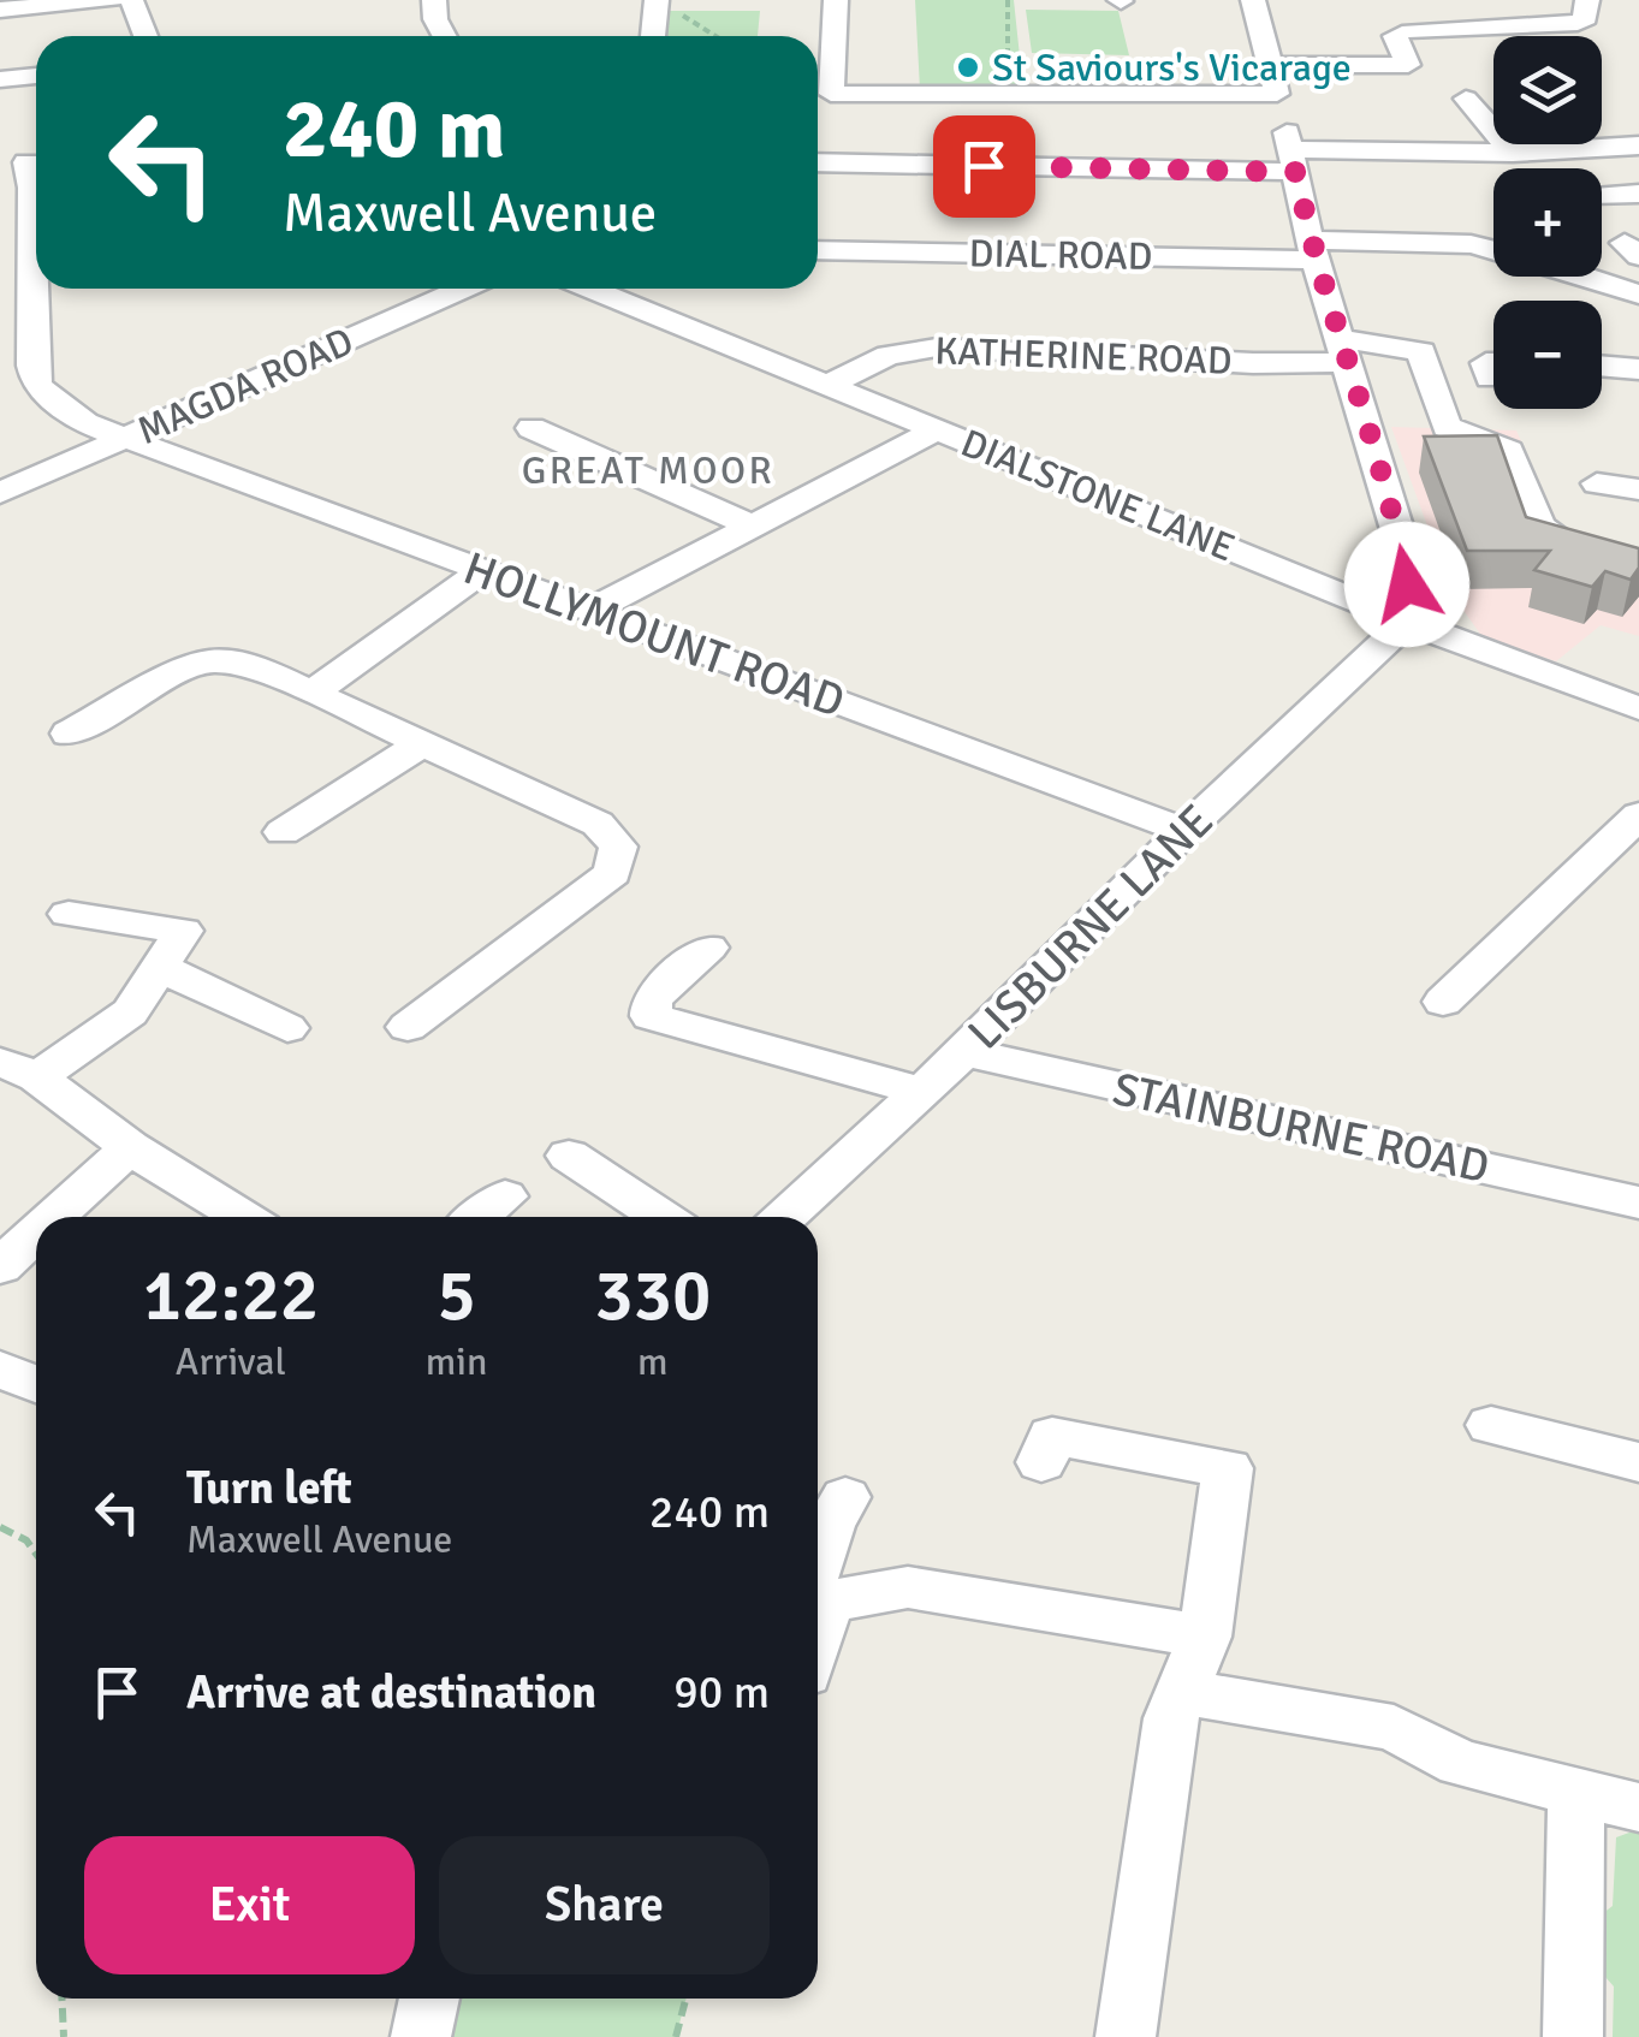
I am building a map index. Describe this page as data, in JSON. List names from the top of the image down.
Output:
{
  "streets": {
    "street": [
      "DIAL ROAD",
      "KATHERINE ROAD",
      "MAGDA ROAD",
      "DIALSTONE LANE",
      "HOLLYMOUNT ROAD",
      "LISBURNE LANE",
      "STAINBURNE ROAD"
    ]
  },
  "crossings": [
    ["KATHERINE ROAD", "DIALSTONE LANE"],
    ["MAGDA ROAD", "HOLLYMOUNT ROAD"],
    ["DIALSTONE LANE", "LISBURNE LANE"],
    ["HOLLYMOUNT ROAD", "LISBURNE LANE"],
    ["LISBURNE LANE", "STAINBURNE ROAD"]
  ],
  "districts": ["GREAT MOOR"],
  "places": ["St Saviours's Vicarage"],
  "page": {
    "map_buttons": ["+", "−"],
    "turn": ["240 m", "Maxwell Avenue"],
    "eta": [
      "12:22",
      "Arrival",
      "5",
      "min",
      "330",
      "m"
    ],
    "list": [
      {
        "name": "Turn left",
        "note": "Maxwell Avenue",
        "value": "240 m"
      },
      {
        "name": "Arrive at destination",
        "value": "90 m"
      }
    ],
    "buttons": ["Exit", "Share"]
  }
}
